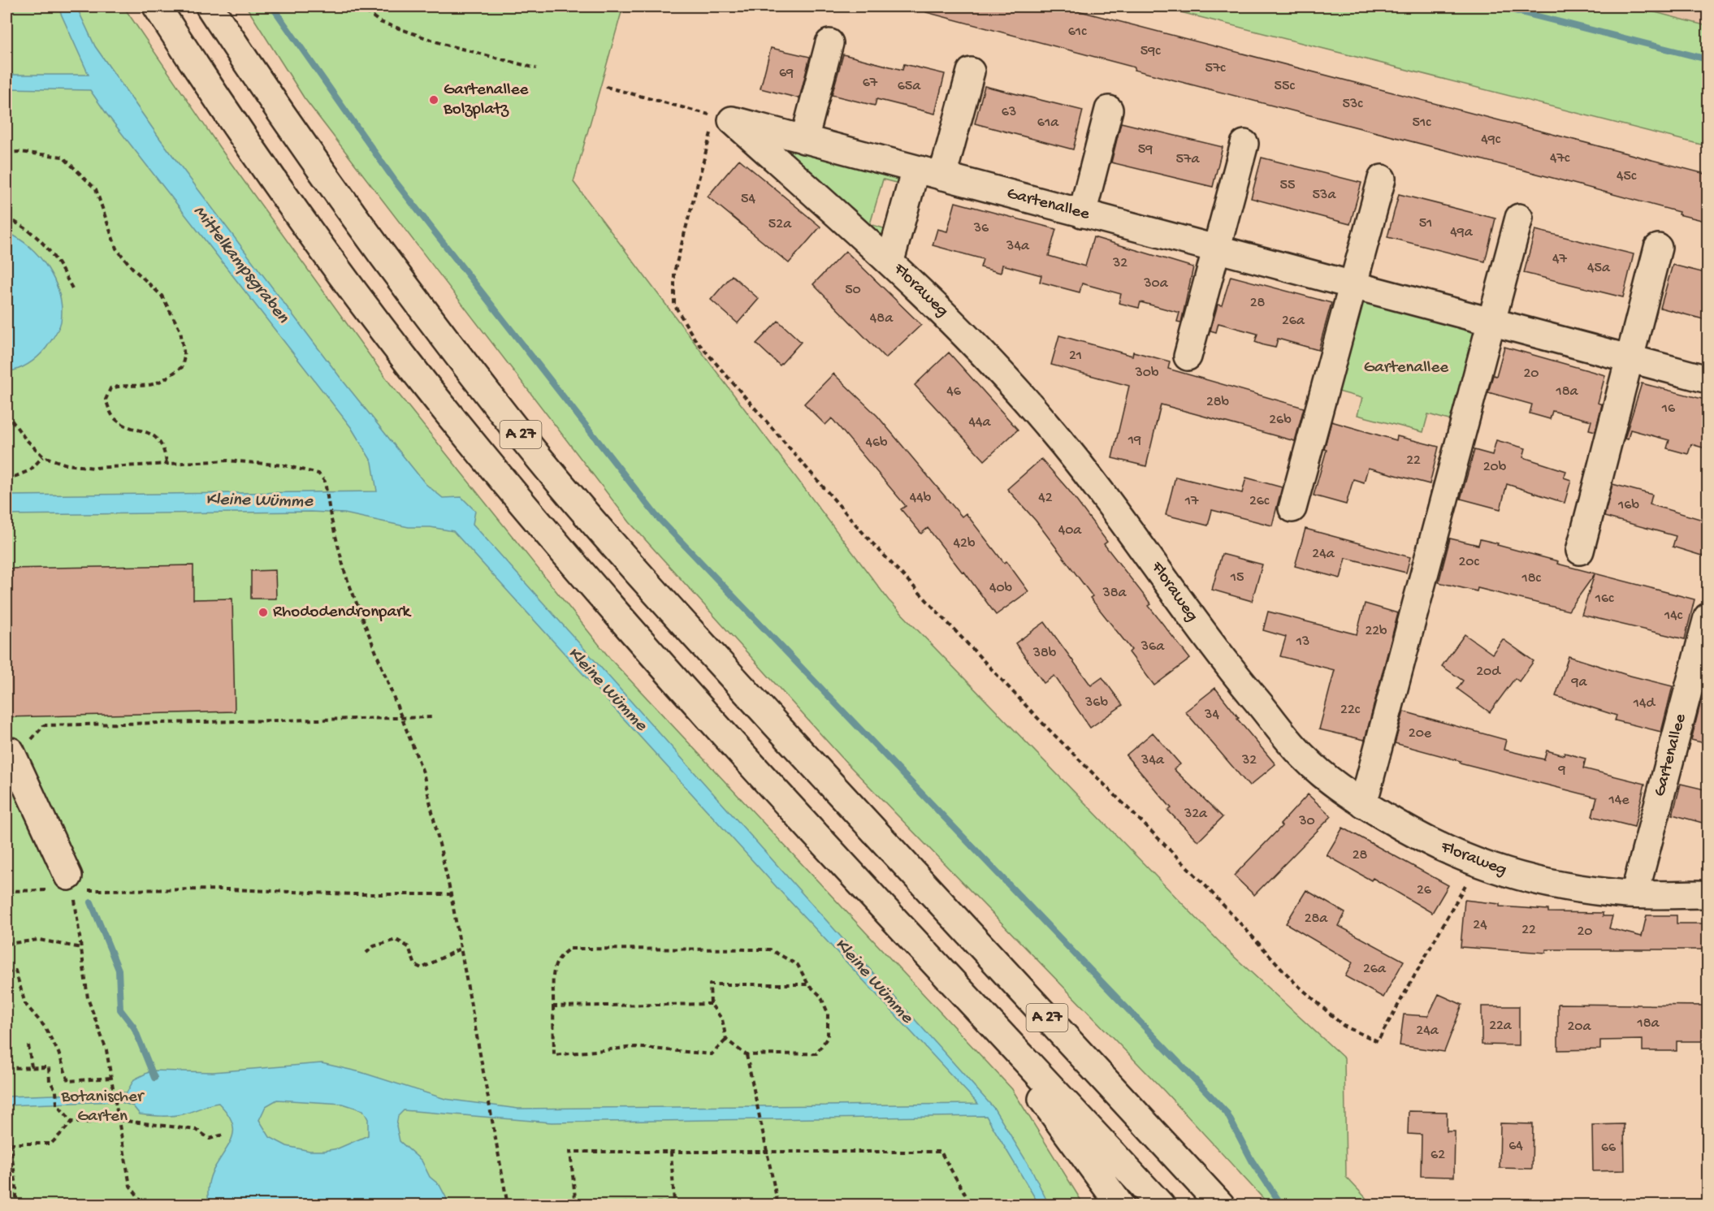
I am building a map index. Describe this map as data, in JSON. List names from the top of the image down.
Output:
{
  "streets": {
    "main road": ["Gartenallee", "Floraweg", "A 27"]
  },
  "crossings": [
    ["Gartenallee", "Floraweg"]
  ],
  "water": ["Mittelkampsgraben", "Kleine Wümme"],
  "parks": ["Gartenallee", "Botanischer Garten"],
  "places": ["Gartenallee Bolzplatz", "Rhododendronpark"],
  "house_numbers": [
    "61c",
    "59c",
    "57c",
    "69",
    "67",
    "65a",
    "55c",
    "53c",
    "63",
    "61a",
    "51c",
    "49c",
    "59",
    "47c",
    "57a",
    "45c",
    "55",
    "53a",
    "54",
    "51",
    "52a",
    "36",
    "49a",
    "34a",
    "47",
    "32",
    "45a",
    "30a",
    "50",
    "28",
    "48a",
    "26a",
    "21",
    "30b",
    "20",
    "46",
    "18a",
    "28b",
    "16",
    "26b",
    "44a",
    "19",
    "46b",
    "22",
    "20b",
    "44b",
    "42",
    "17",
    "26c",
    "16b",
    "40a",
    "42b",
    "24a",
    "20c",
    "15",
    "18c",
    "40b",
    "38a",
    "16c",
    "14c",
    "22b",
    "13",
    "36a",
    "38b",
    "20d",
    "9a",
    "36b",
    "14d",
    "22c",
    "34",
    "20e",
    "34a",
    "32",
    "9",
    "14e",
    "32a",
    "30",
    "28",
    "26",
    "28a",
    "24",
    "22",
    "20",
    "26a",
    "18a",
    "22a",
    "20a",
    "24a",
    "64",
    "66",
    "62"
  ]
}
